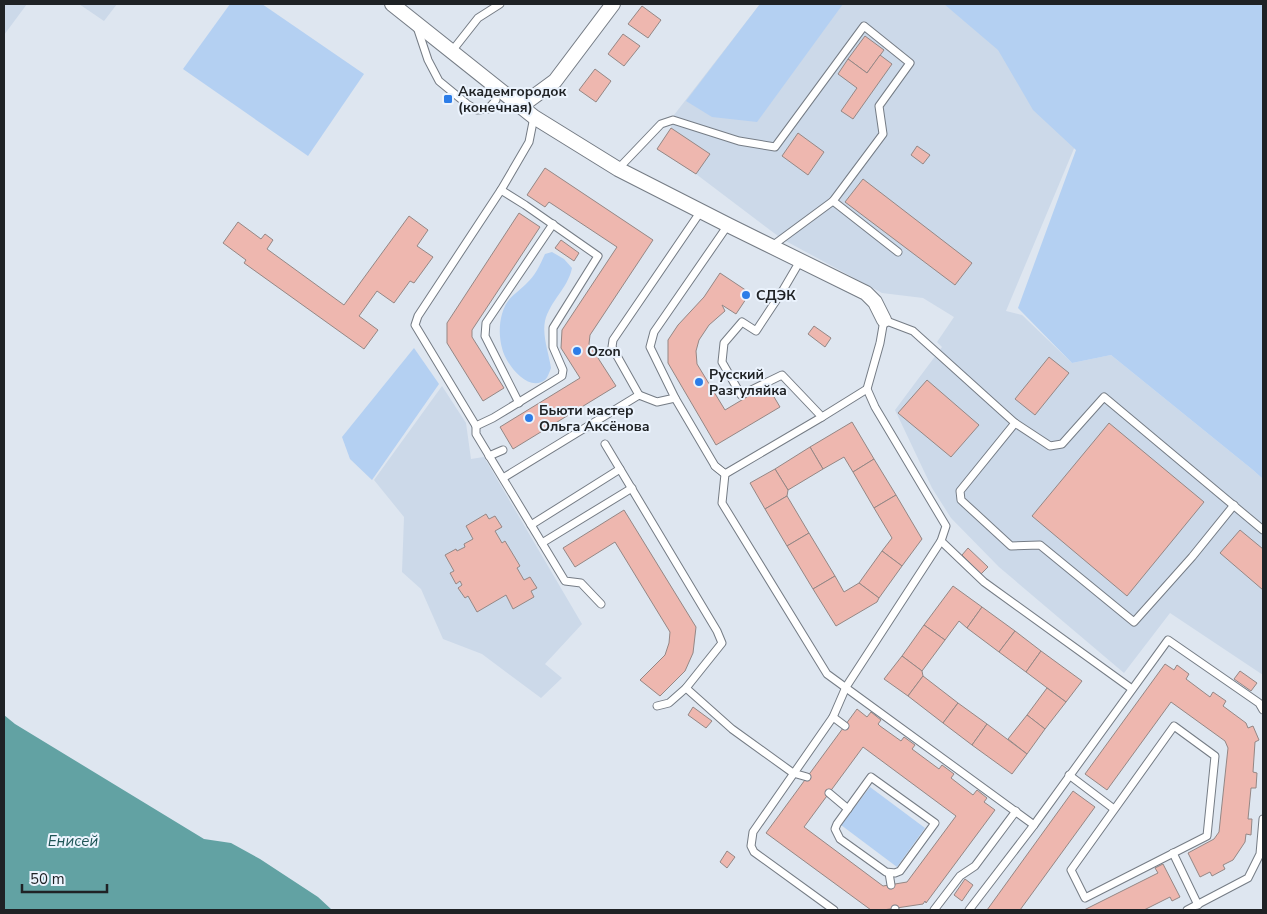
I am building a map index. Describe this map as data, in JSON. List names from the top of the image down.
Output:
{
  "water": ["Енисей"],
  "places": {
    "transit": ["Академгородок (конечная)"],
    "other": [
      "СДЭК",
      "Ozon",
      "Русский Разгуляйка",
      "Бьюти мастер Oльга Аксёнова"
    ]
  },
  "scale_bar": "50 m"
}
